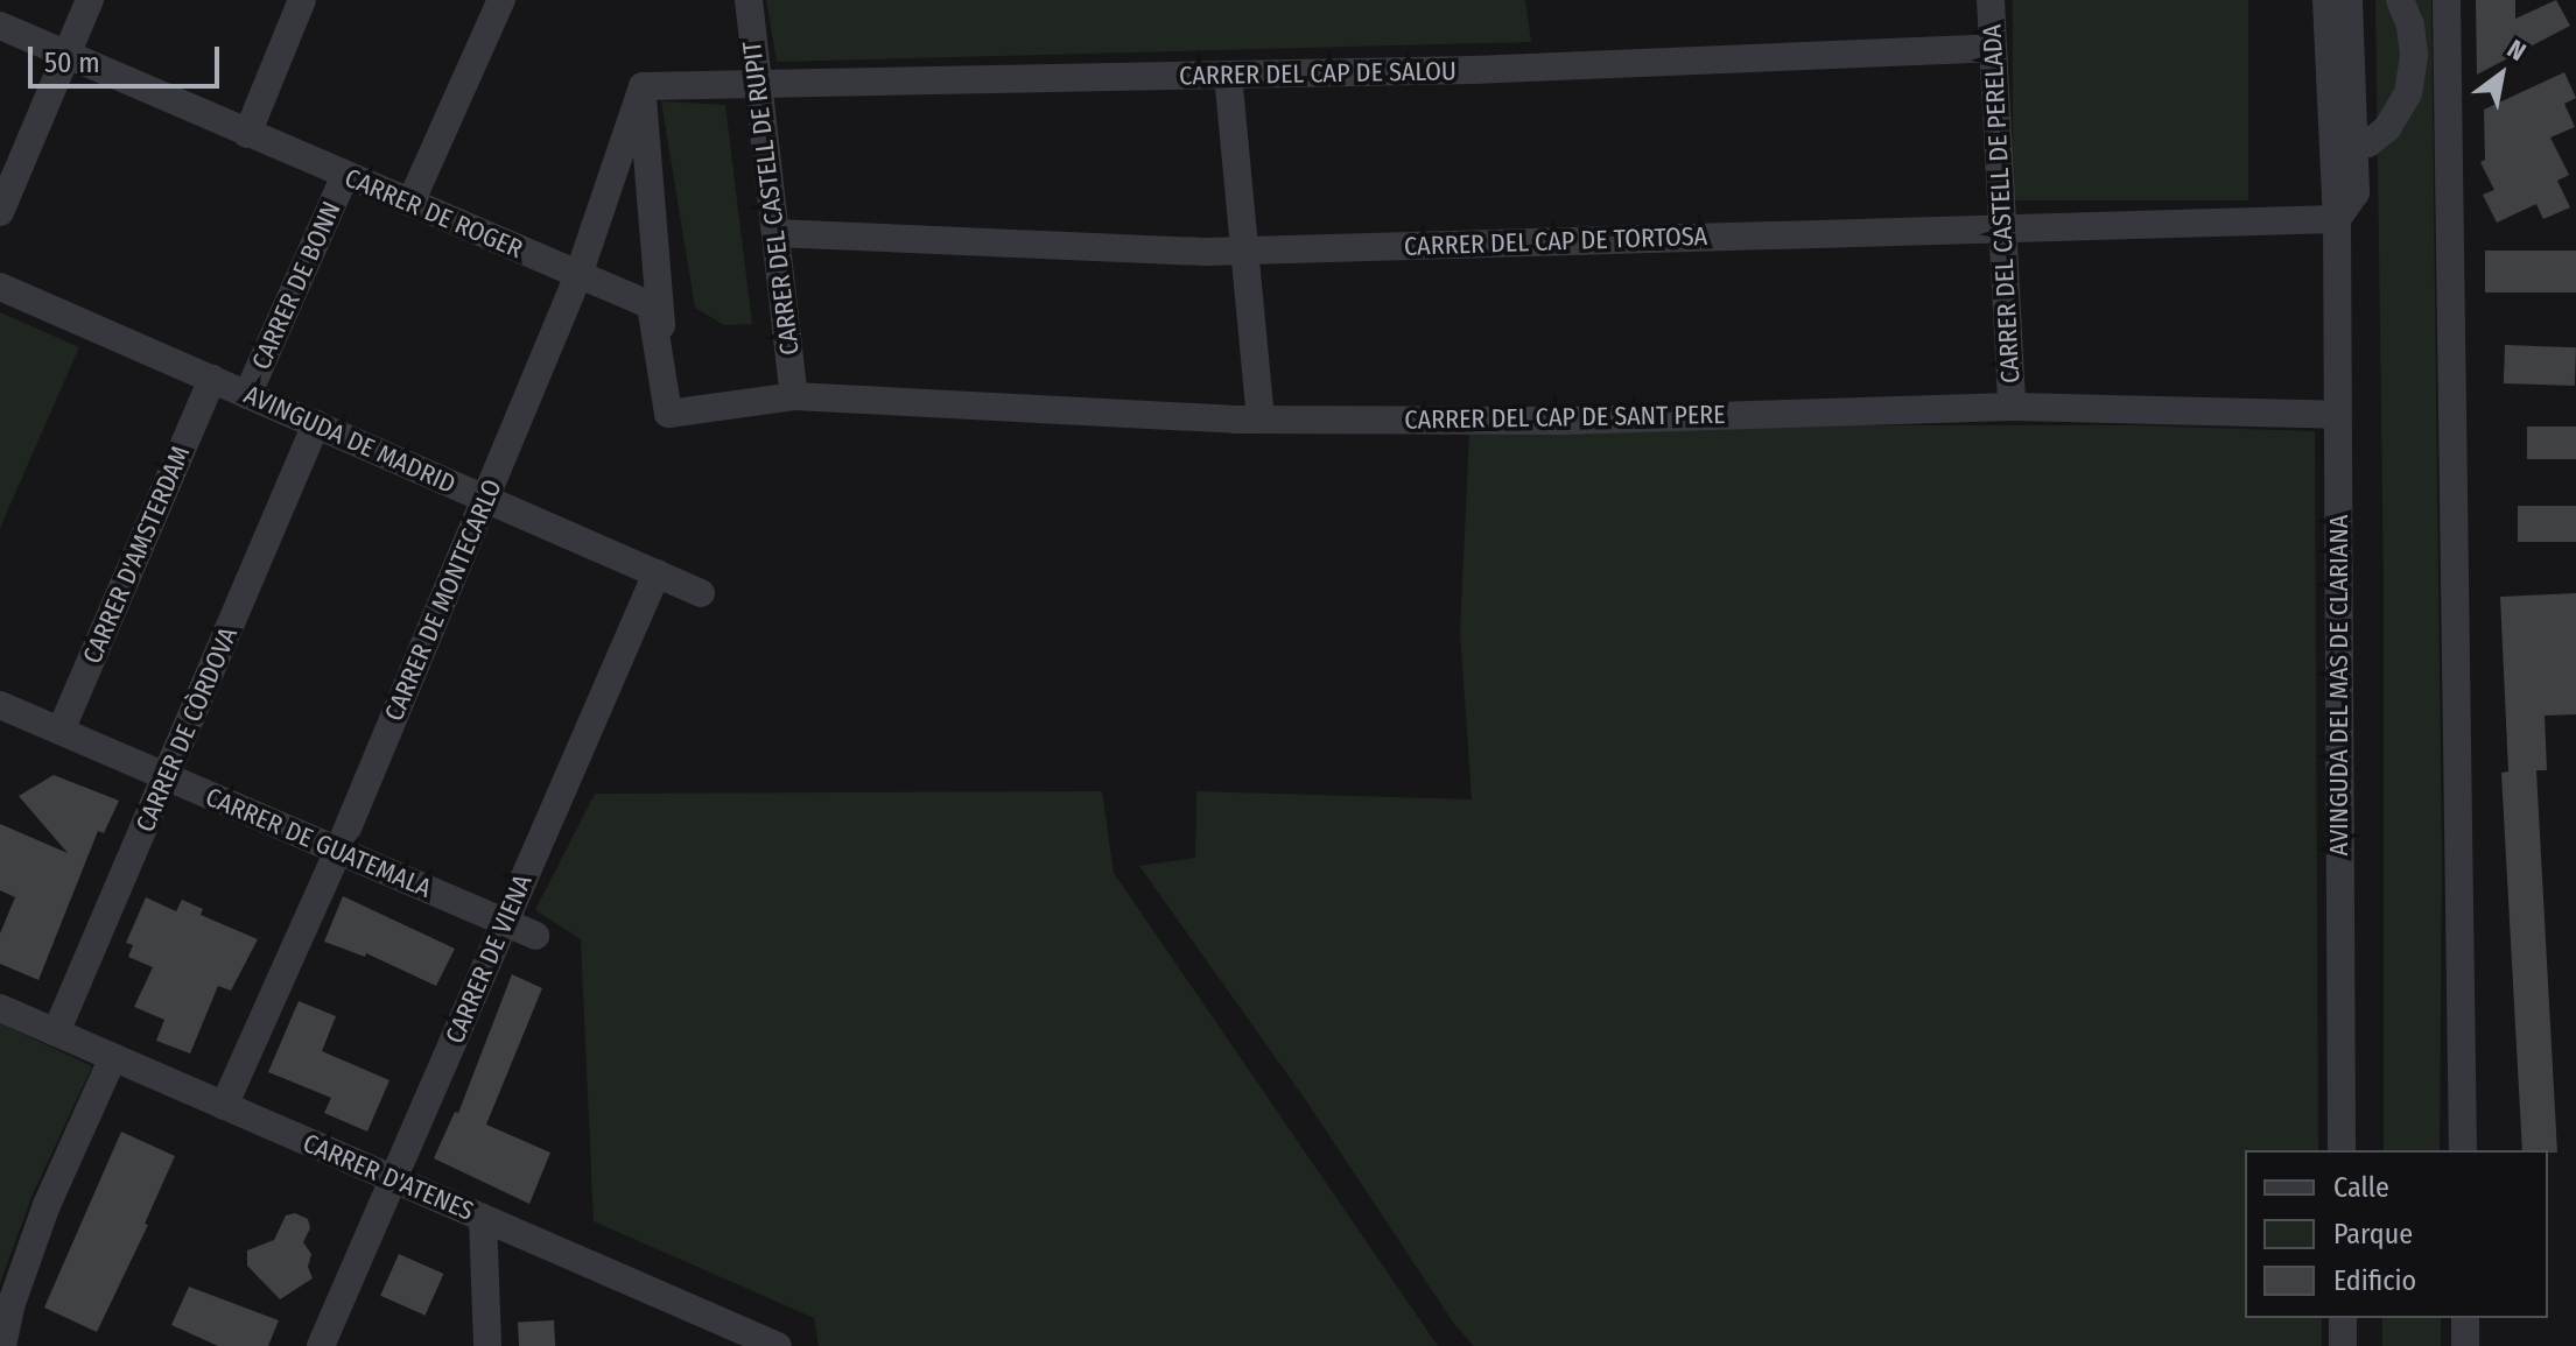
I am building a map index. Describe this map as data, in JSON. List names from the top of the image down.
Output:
{
  "streets": {
    "street": [
      "CARRER DEL CAP DE SALOU",
      "CARRER DEL CASTELL DE RUPIT",
      "CARRER DEL CASTELL DE PERELADA",
      "CARRER DE ROGER",
      "CARRER DEL CAP DE TORTOSA",
      "CARRER DE BONN",
      "CARRER DEL CAP DE SANT PERE",
      "AVINGUDA DE MADRID",
      "CARRER D'AMSTERDAM",
      "CARRER DE MONTECARLO",
      "AVINGUDA DEL MAS DE CLARIANA",
      "CARRER DE CÒRDOVA",
      "CARRER DE GUATEMALA",
      "CARRER DE VIENA",
      "CARRER D'ATENES"
    ]
  },
  "crossings": [
    ["CARRER DEL CAP DE SALOU", "CARRER DEL CASTELL DE RUPIT"],
    ["CARRER DEL CAP DE SALOU", "CARRER DEL CASTELL DE PERELADA"],
    ["CARRER DEL CAP DE SALOU", "CARRER DE MONTECARLO"],
    ["CARRER DEL CASTELL DE RUPIT", "CARRER DEL CAP DE TORTOSA"],
    ["CARRER DEL CASTELL DE RUPIT", "CARRER DEL CAP DE SANT PERE"],
    ["CARRER DEL CASTELL DE PERELADA", "CARRER DEL CAP DE TORTOSA"],
    ["CARRER DEL CASTELL DE PERELADA", "CARRER DEL CAP DE SANT PERE"],
    ["CARRER DE ROGER", "CARRER DE BONN"],
    ["CARRER DE ROGER", "CARRER DE MONTECARLO"],
    ["CARRER DEL CAP DE TORTOSA", "AVINGUDA DEL MAS DE CLARIANA"],
    ["CARRER DE BONN", "AVINGUDA DE MADRID"],
    ["CARRER DEL CAP DE SANT PERE", "AVINGUDA DEL MAS DE CLARIANA"],
    ["AVINGUDA DE MADRID", "CARRER D'AMSTERDAM"],
    ["AVINGUDA DE MADRID", "CARRER DE MONTECARLO"],
    ["AVINGUDA DE MADRID", "CARRER DE CÒRDOVA"],
    ["AVINGUDA DE MADRID", "CARRER DE VIENA"],
    ["CARRER D'AMSTERDAM", "CARRER DE GUATEMALA"],
    ["CARRER DE MONTECARLO", "CARRER DE GUATEMALA"],
    ["CARRER DE MONTECARLO", "CARRER D'ATENES"],
    ["CARRER DE CÒRDOVA", "CARRER DE GUATEMALA"],
    ["CARRER DE CÒRDOVA", "CARRER D'ATENES"],
    ["CARRER DE GUATEMALA", "CARRER DE VIENA"],
    ["CARRER DE VIENA", "CARRER D'ATENES"]
  ],
  "legend": ["Calle", "Parque", "Edificio"],
  "scale_bar": "50 m",
  "north": "top right"
}
